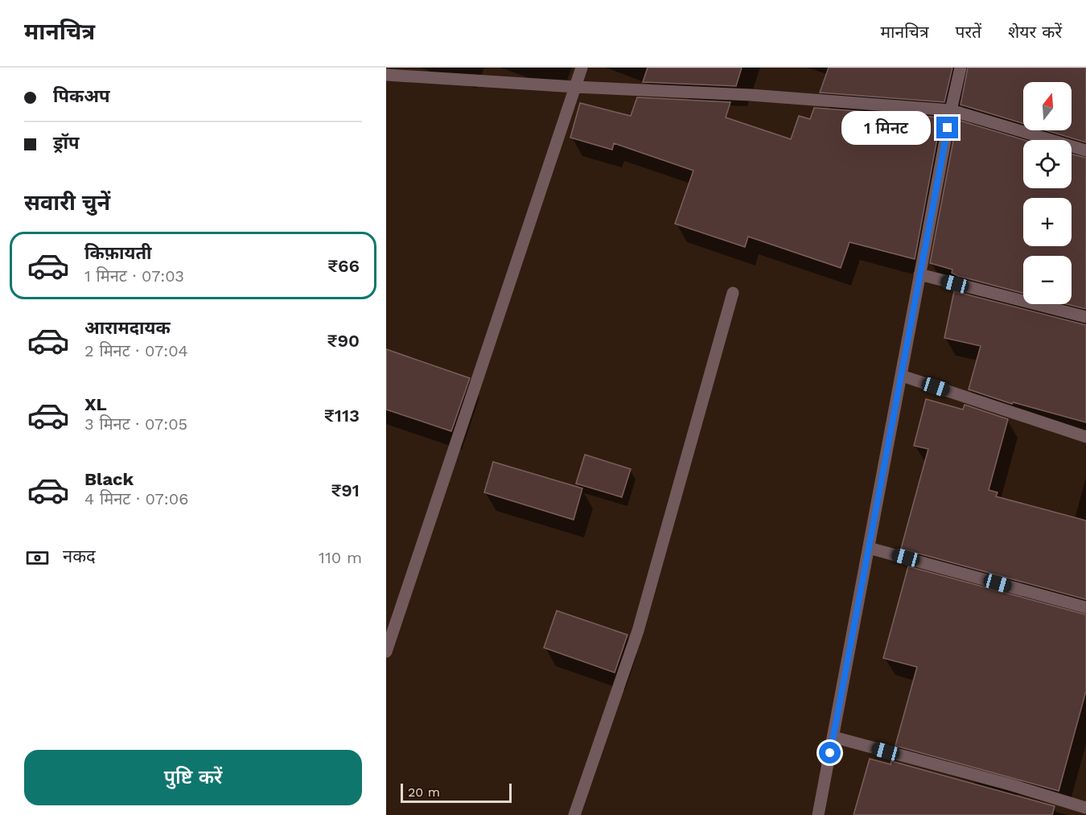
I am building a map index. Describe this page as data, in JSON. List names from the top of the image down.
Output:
{
  "scale_bar": "20 m",
  "north": "top",
  "page": {
    "header": "मानचित्र",
    "nav": ["मानचित्र", "परतें", "शेयर करें"],
    "banner": ["पिकअप", "ड्रॉप"],
    "map_buttons": ["+", "−"],
    "bubble": "1 मिनट",
    "heading": "सवारी चुनें",
    "list": [
      {
        "name": "किफ़ायती",
        "note": "1 मिनट · 07:03",
        "value": "₹66"
      },
      {
        "name": "आरामदायक",
        "note": "2 मिनट · 07:04",
        "value": "₹90"
      },
      {
        "name": "XL",
        "note": "3 मिनट · 07:05",
        "value": "₹113"
      },
      {
        "name": "Black",
        "note": "4 मिनट · 07:06",
        "value": "₹91"
      }
    ],
    "pay": ["नकद", "110 m"],
    "buttons": "पुष्टि करें",
    "scale": "20 m"
  }
}
